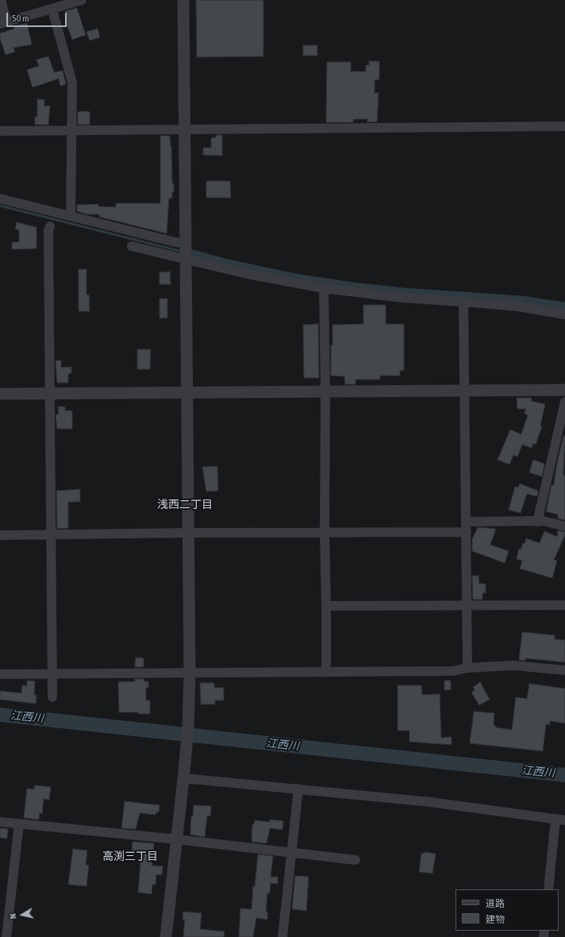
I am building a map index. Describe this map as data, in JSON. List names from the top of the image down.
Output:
{
  "districts": ["浅西二丁目", "高渕三丁目"],
  "water": ["江西川"],
  "legend": ["道路", "建物"],
  "scale_bar": "50 m",
  "north": "left"
}
